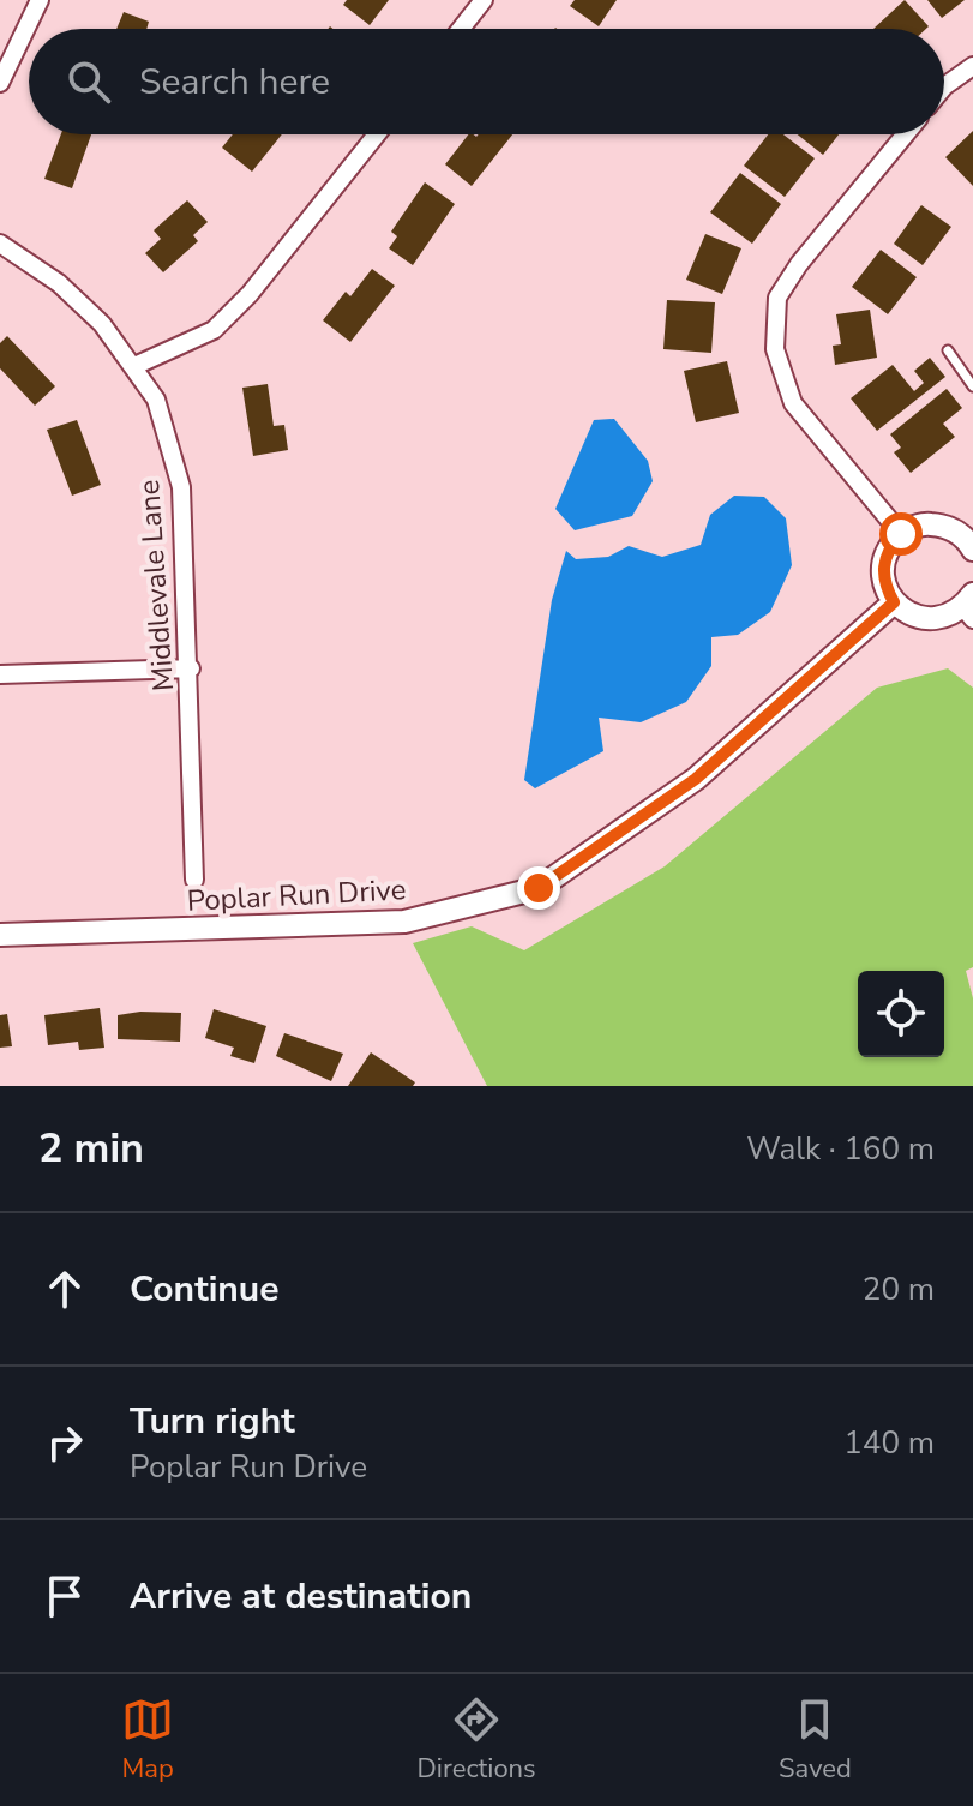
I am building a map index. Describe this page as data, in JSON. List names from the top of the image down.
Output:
{
  "streets": {
    "street": ["Middlevale Lane", "Poplar Run Drive"]
  },
  "page": {
    "search": "Search here",
    "heading": ["2 min", "Walk · 160 m"],
    "list": [
      ["Continue", "20 m"],
      ["Turn right", "Poplar Run Drive", "140 m"],
      "Arrive at destination"
    ],
    "nav": ["Map", "Directions", "Saved"]
  }
}
